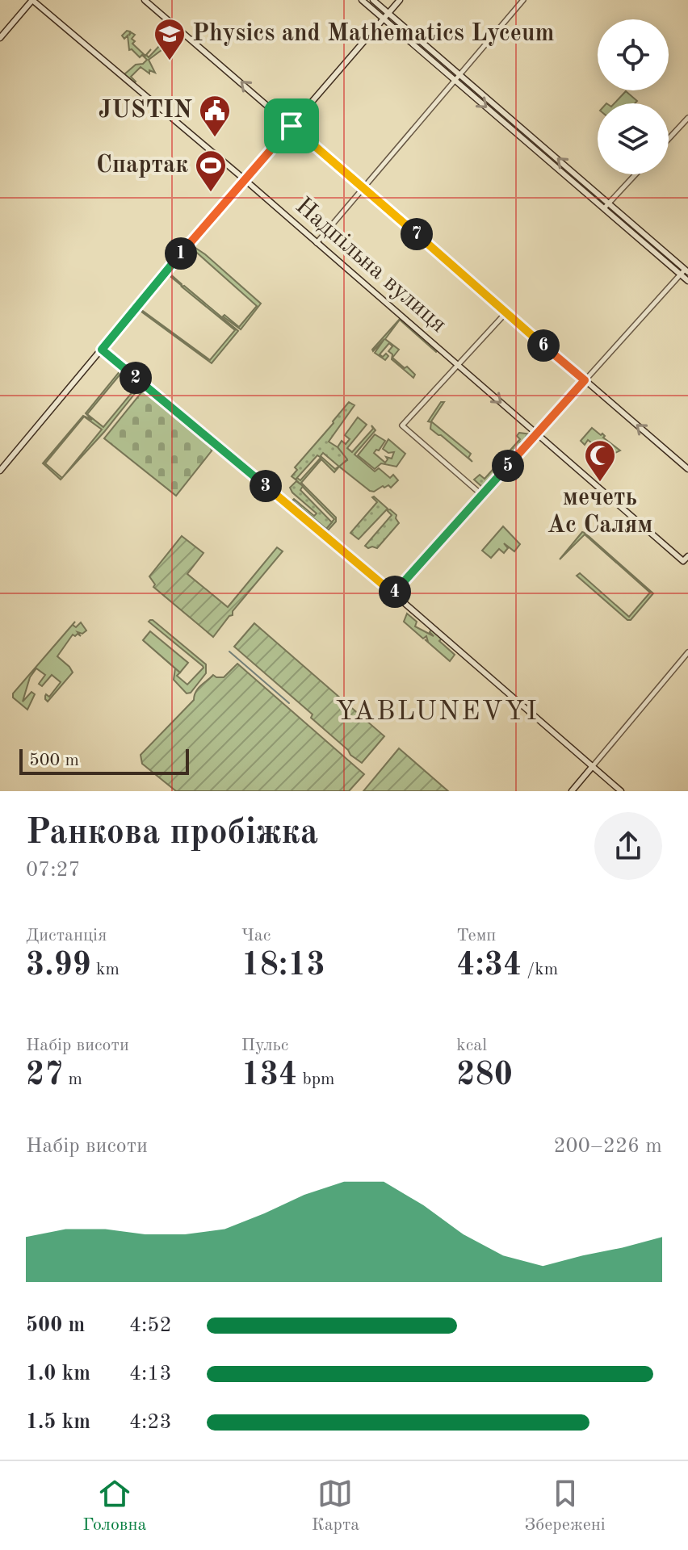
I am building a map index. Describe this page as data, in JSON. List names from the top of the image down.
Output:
{
  "streets": {
    "main road": ["Надпільна вулиця"]
  },
  "districts": ["YABLUNEVYI"],
  "places": {
    "school or university": ["Physics and Mathematics Lyceum"],
    "public building": ["JUSTIN"],
    "sports": ["Спартак"],
    "mosque": ["мечеть Ас Салям"]
  },
  "scale_bar": "500 m",
  "page": {
    "pins": [
      "7",
      "1",
      "6",
      "2",
      "5",
      "3",
      "4"
    ],
    "scale": "500 m",
    "heading": ["Ранкова пробіжка", "07:27"],
    "stats": [
      ["Дистанція", "3.99 km"],
      ["Час", "18:13"],
      ["Темп", "4:34 /km"],
      ["Набір висоти", "27 m"],
      ["Пульс", "134 bpm"],
      ["kcal", "280"]
    ],
    "chart": ["Набір висоти", "200–226 m"],
    "list": [
      {
        "name": "500 m",
        "note": "4:52"
      },
      {
        "name": "1.0 km",
        "note": "4:13"
      },
      {
        "name": "1.5 km",
        "note": "4:23"
      }
    ],
    "tabs": ["Головна", "Карта", "Збережені"]
  }
}
